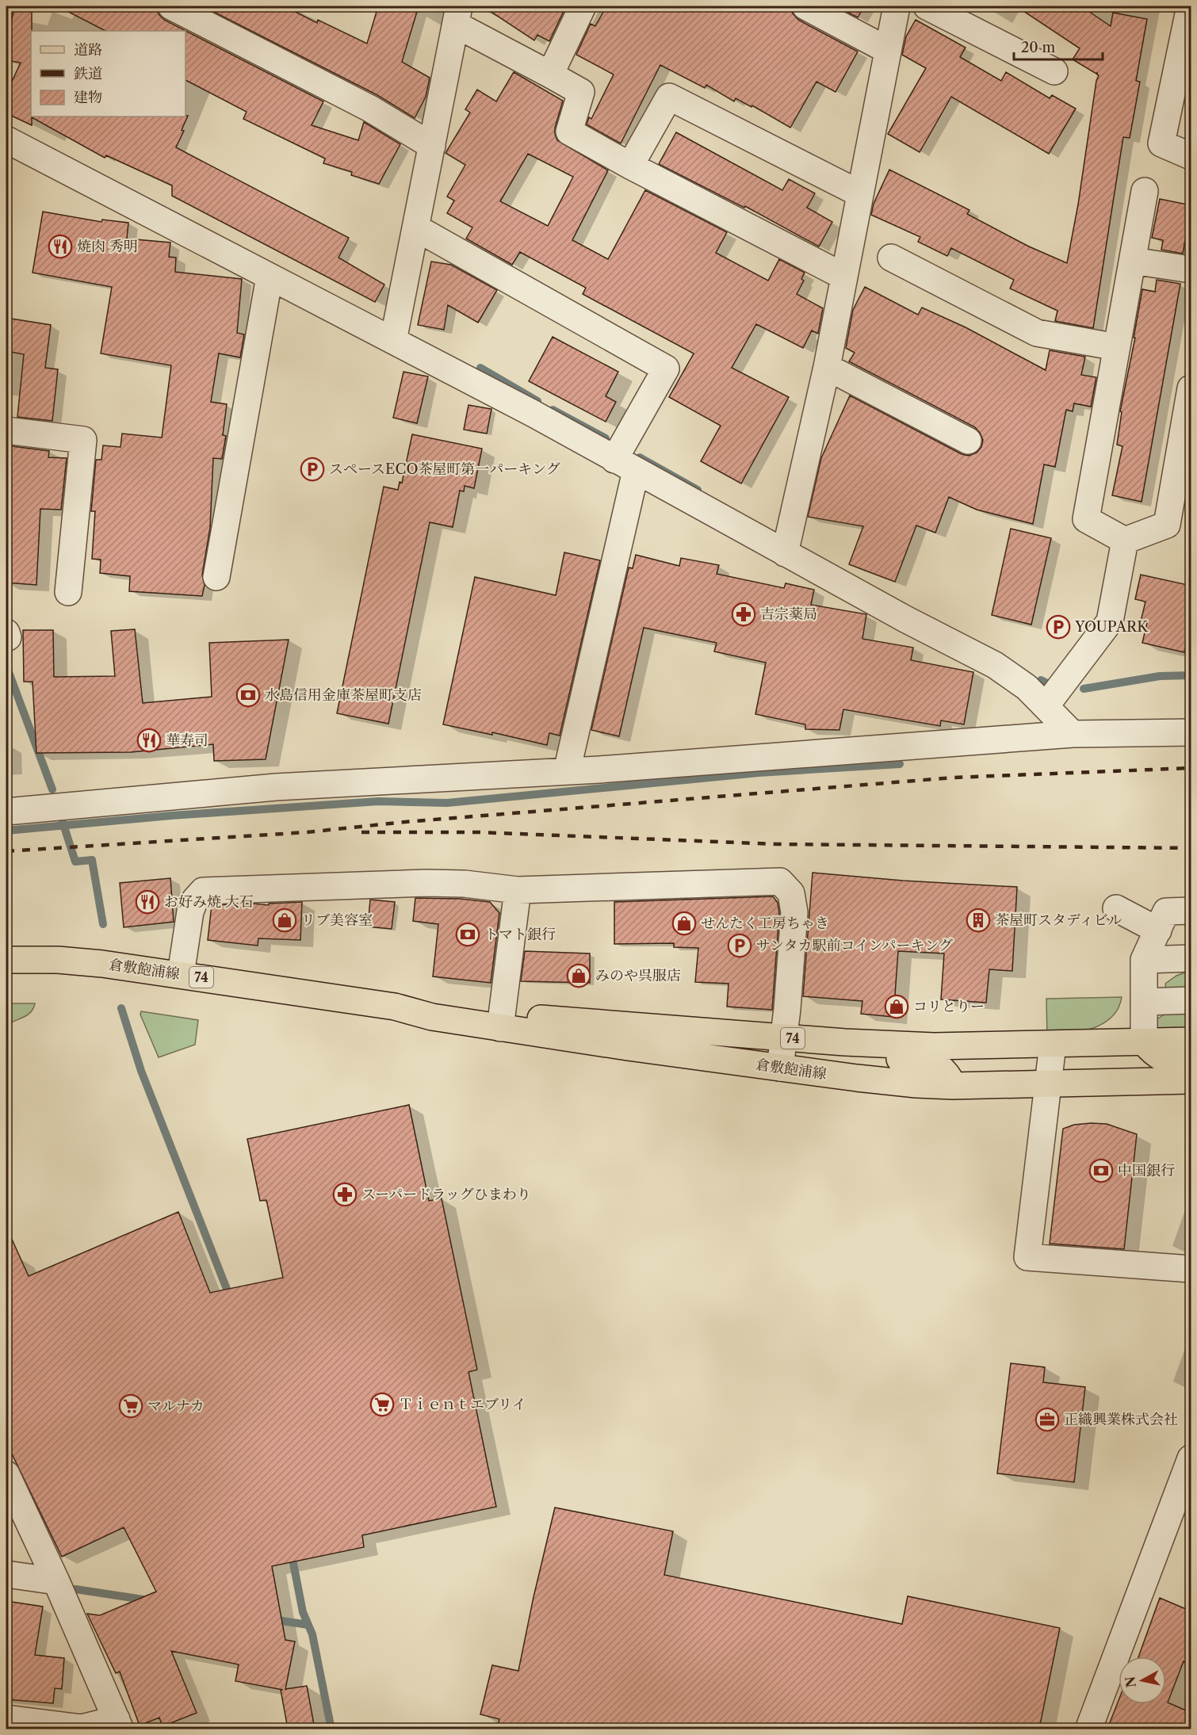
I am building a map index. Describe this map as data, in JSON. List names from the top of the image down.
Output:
{
  "streets": {
    "main road": ["倉敷飽浦線", "74"]
  },
  "places": {
    "restaurant": ["焼肉 秀明", "華寿司", "お好み焼 大石"],
    "parking": ["スペースECO茶屋町第一パーキング", "YOUPARK", "サンタカ駅前コインパーキング"],
    "pharmacy": ["吉宗薬局", "スーパードラッグひまわり"],
    "bank": ["水島信用金庫茶屋町支店", "トマト銀行", "中国銀行"],
    "shop": [
      "リブ美容室",
      "せんたく工房ちゃき",
      "みのや呉服店",
      "コリとりー"
    ],
    "building": ["茶屋町スタディビル"],
    "supermarket": ["Ｔｉｅｎｔエブリイ", "マルナカ"],
    "office": ["正織興業株式会社"]
  },
  "legend": ["道路", "鉄道", "建物"],
  "scale_bar": "20 m",
  "north": "left"
}
